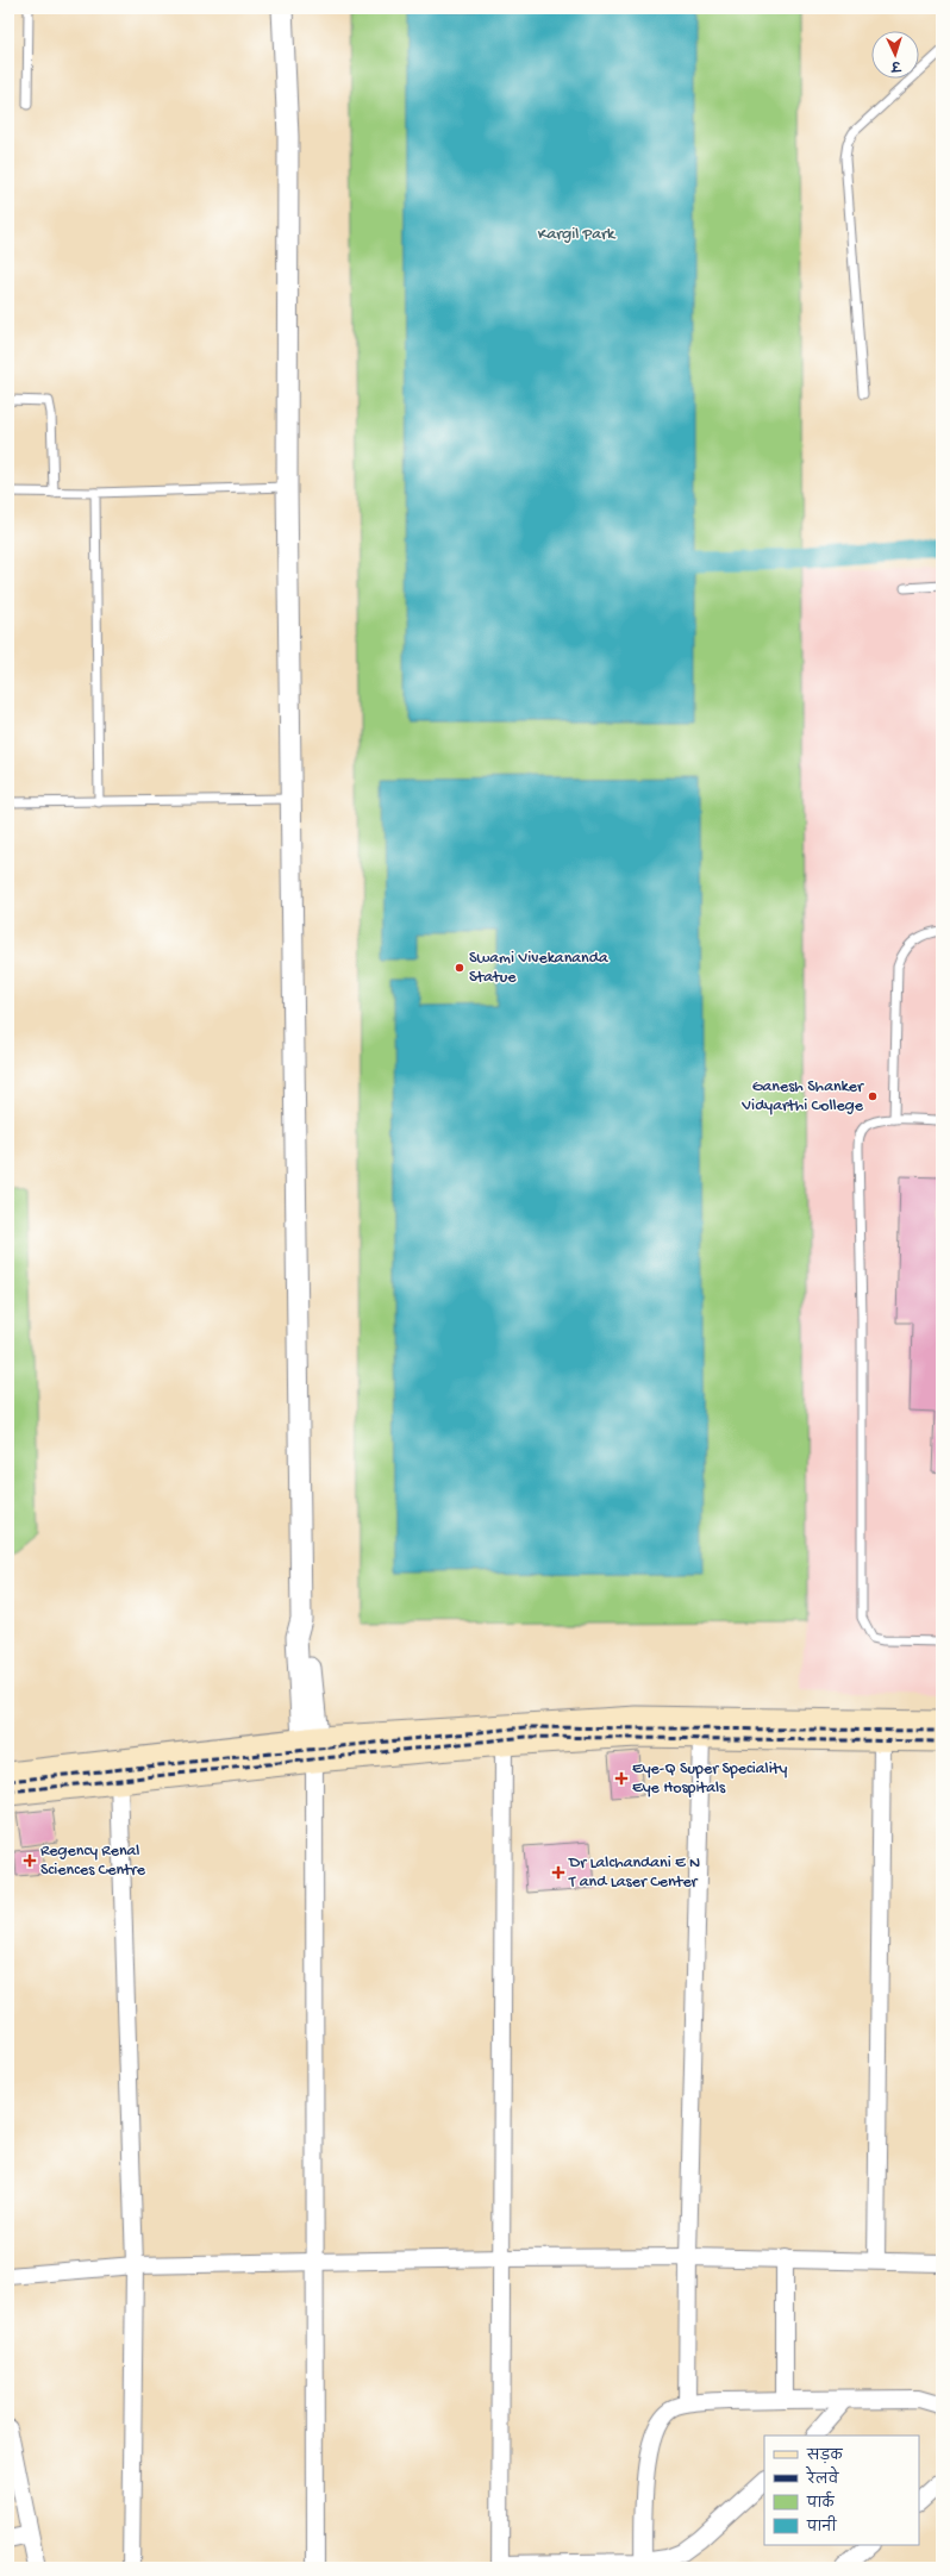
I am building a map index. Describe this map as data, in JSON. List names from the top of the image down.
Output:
{
  "parks": ["Kargil Park"],
  "places": {
    "other": ["Swami Vivekananda Statue", "Ganesh Shanker Vidyarthi College"],
    "health": ["Eye-Q Super Speciality Eye Hospitals", "Regency Renal Sciences Centre", "Dr Lalchandani E N T and Laser Center"]
  },
  "legend": [
    "सड़क",
    "रेलवे",
    "पार्क",
    "पानी"
  ],
  "north": "bottom"
}
